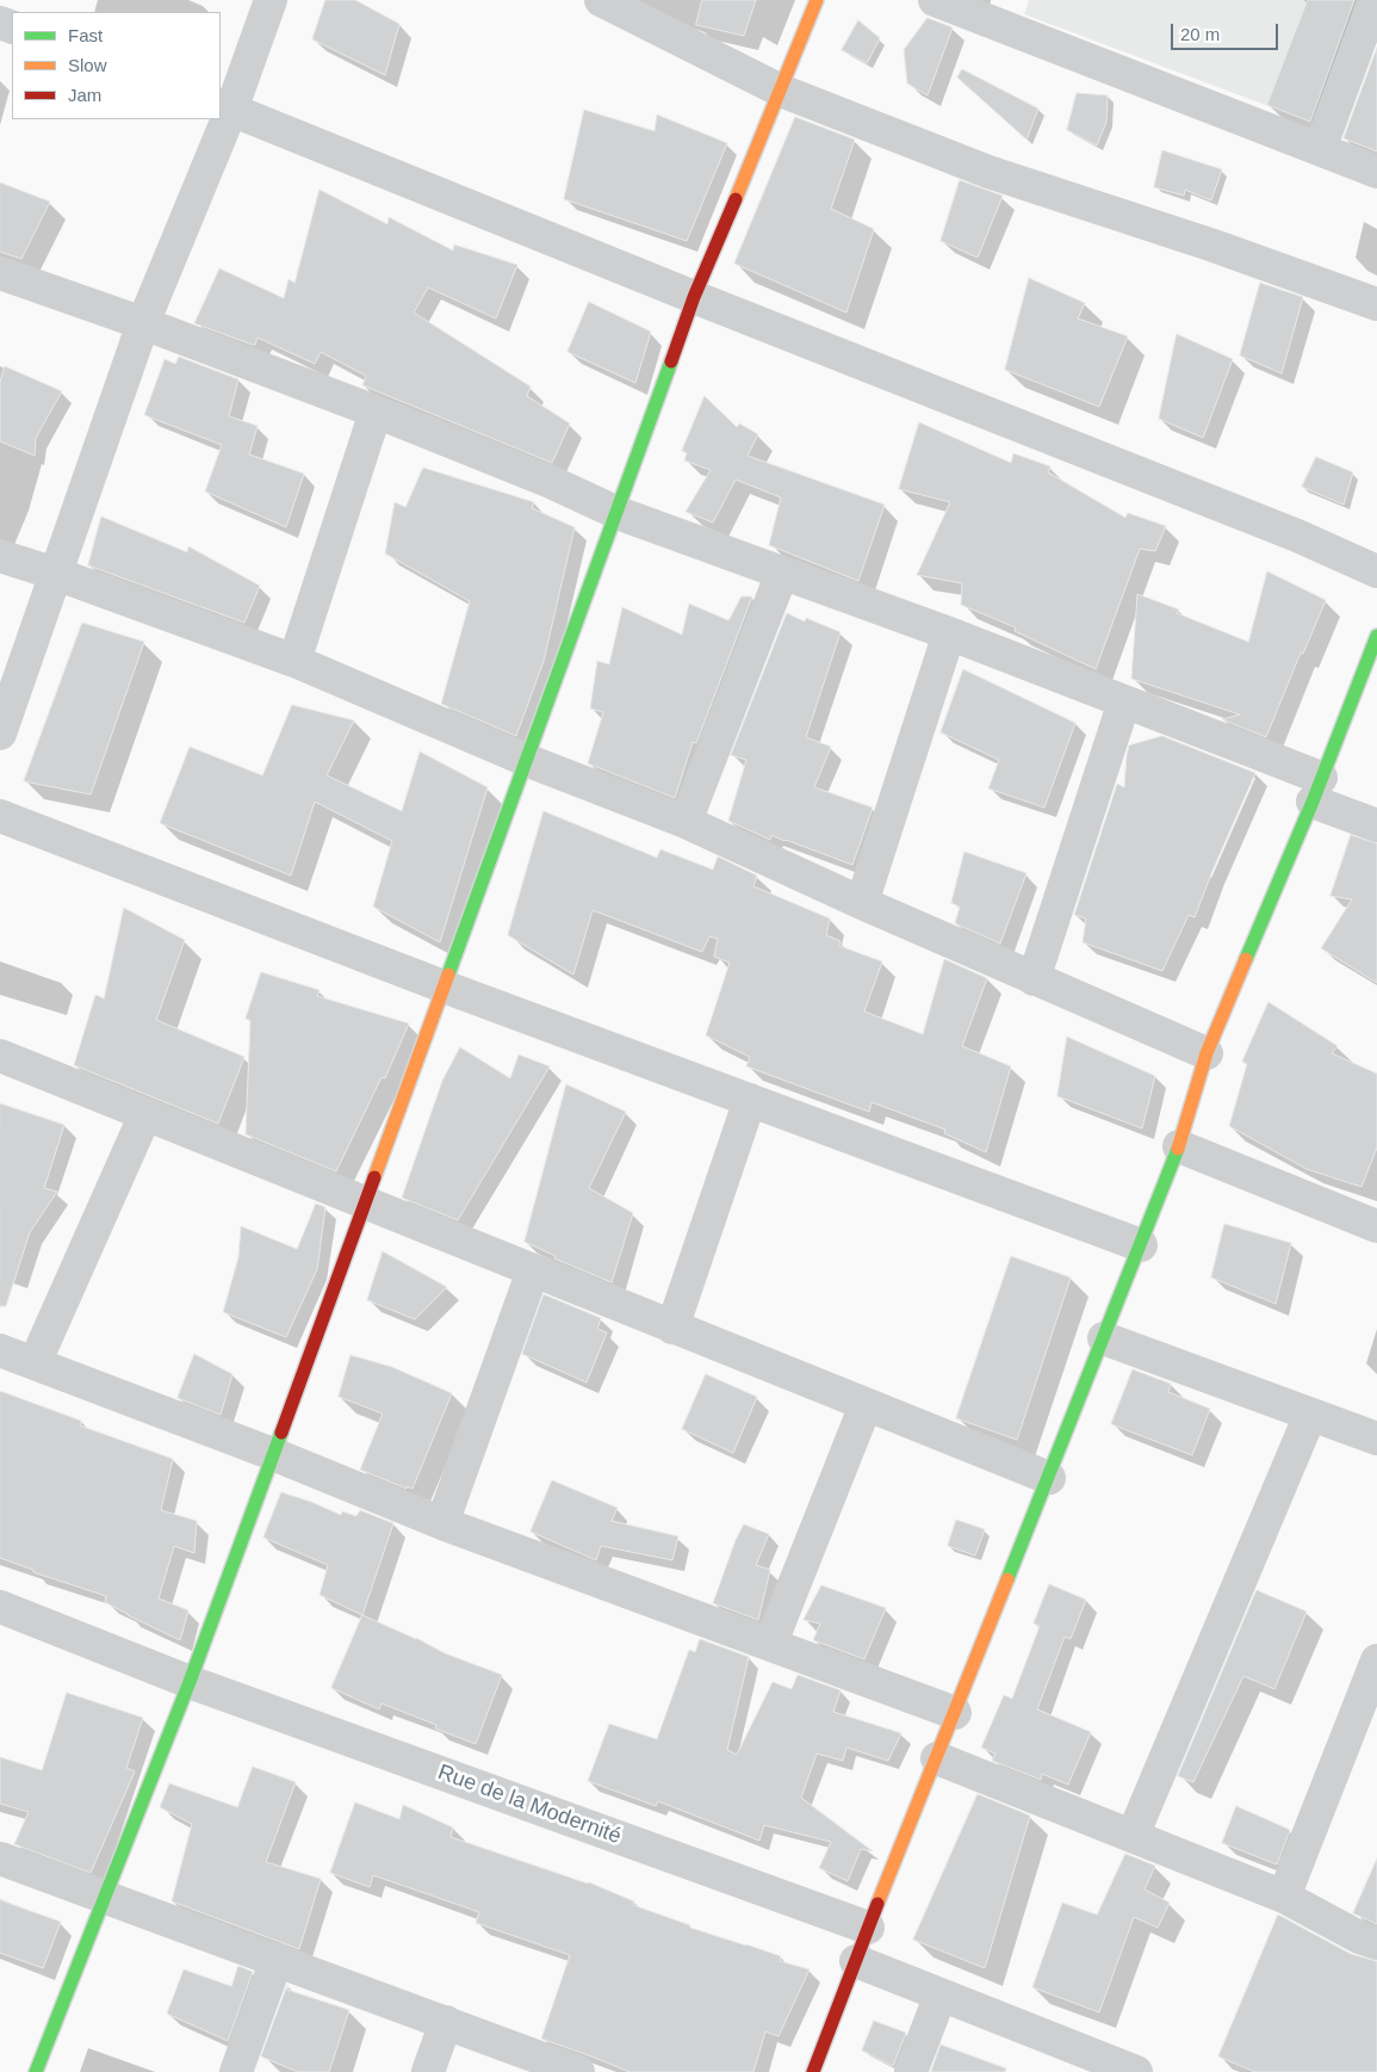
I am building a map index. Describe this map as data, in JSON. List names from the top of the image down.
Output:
{
  "streets": {
    "street": ["Rue de la Modernité"]
  },
  "legend": ["Fast", "Slow", "Jam"],
  "scale_bar": "20 m"
}
